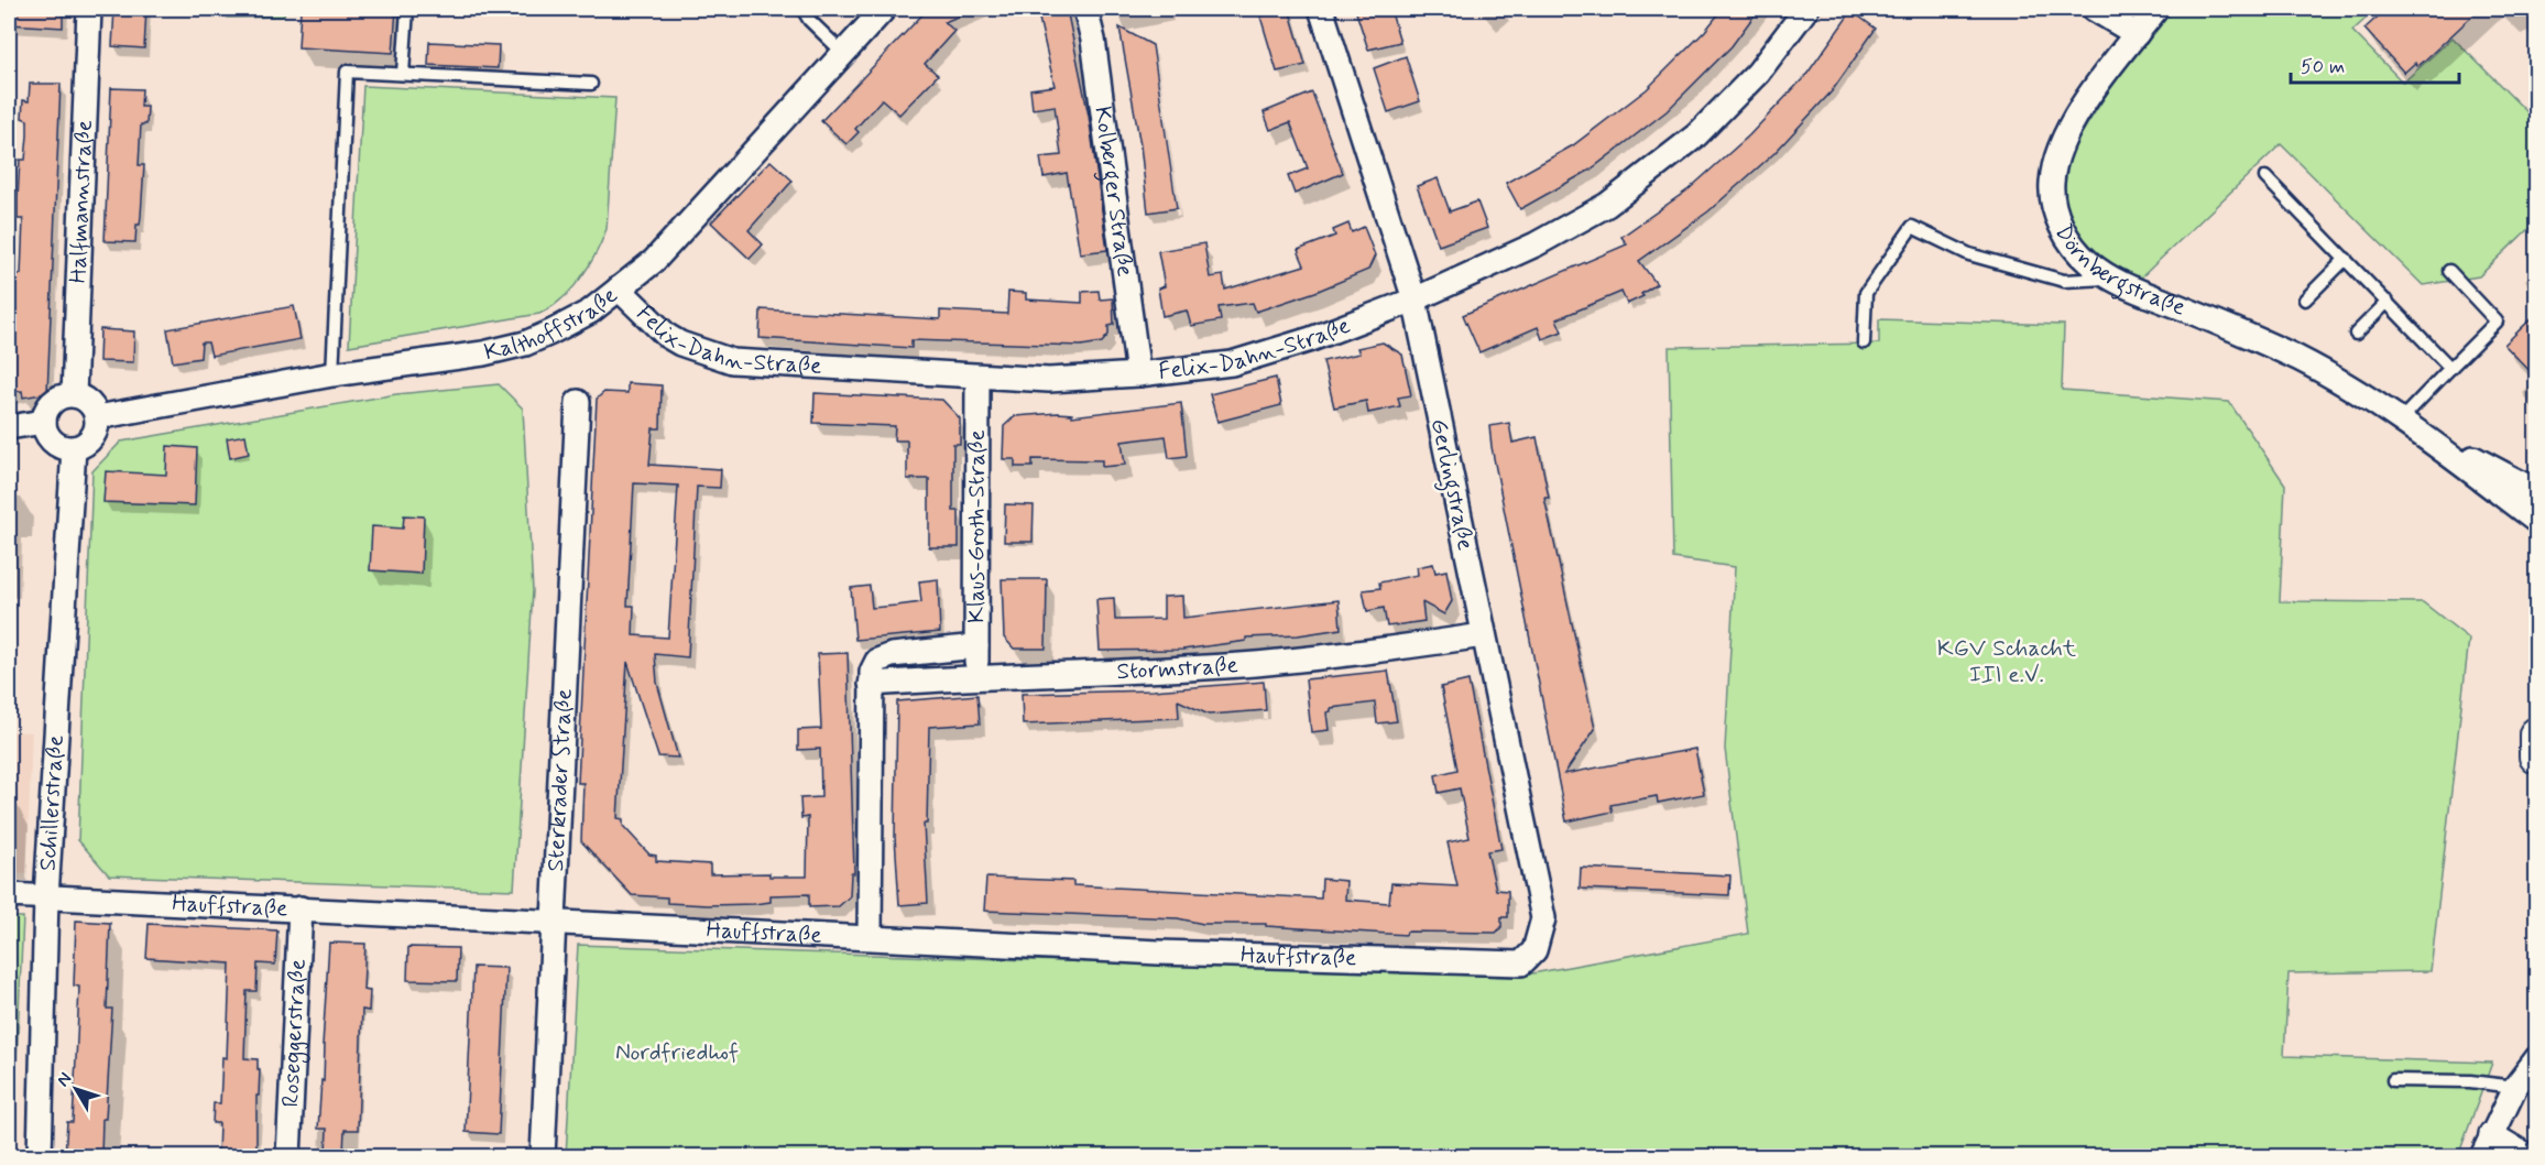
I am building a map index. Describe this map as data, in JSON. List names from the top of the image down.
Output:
{
  "streets": {
    "street": [
      "Kolberger Straße",
      "Halfmannstraße",
      "Dörnbergstraße",
      "Kalthoffstraße",
      "Felix-Dahn-Straße",
      "Gerlingstraße",
      "Klaus-Groth-Straße",
      "Stormstraße",
      "Sterkrader Straße",
      "Schillerstraße",
      "Hauffstraße",
      "Roseggerstraße"
    ]
  },
  "crossings": [
    ["Kolberger Straße", "Felix-Dahn-Straße"],
    ["Halfmannstraße", "Kalthoffstraße"],
    ["Halfmannstraße", "Schillerstraße"],
    ["Kalthoffstraße", "Felix-Dahn-Straße"],
    ["Kalthoffstraße", "Schillerstraße"],
    ["Felix-Dahn-Straße", "Gerlingstraße"],
    ["Felix-Dahn-Straße", "Klaus-Groth-Straße"],
    ["Gerlingstraße", "Stormstraße"],
    ["Gerlingstraße", "Hauffstraße"],
    ["Klaus-Groth-Straße", "Stormstraße"],
    ["Sterkrader Straße", "Hauffstraße"],
    ["Schillerstraße", "Hauffstraße"],
    ["Hauffstraße", "Roseggerstraße"]
  ],
  "parks": ["KGV Schacht III e.V.", "Nordfriedhof"],
  "scale_bar": "50 m",
  "north": "top left"
}
